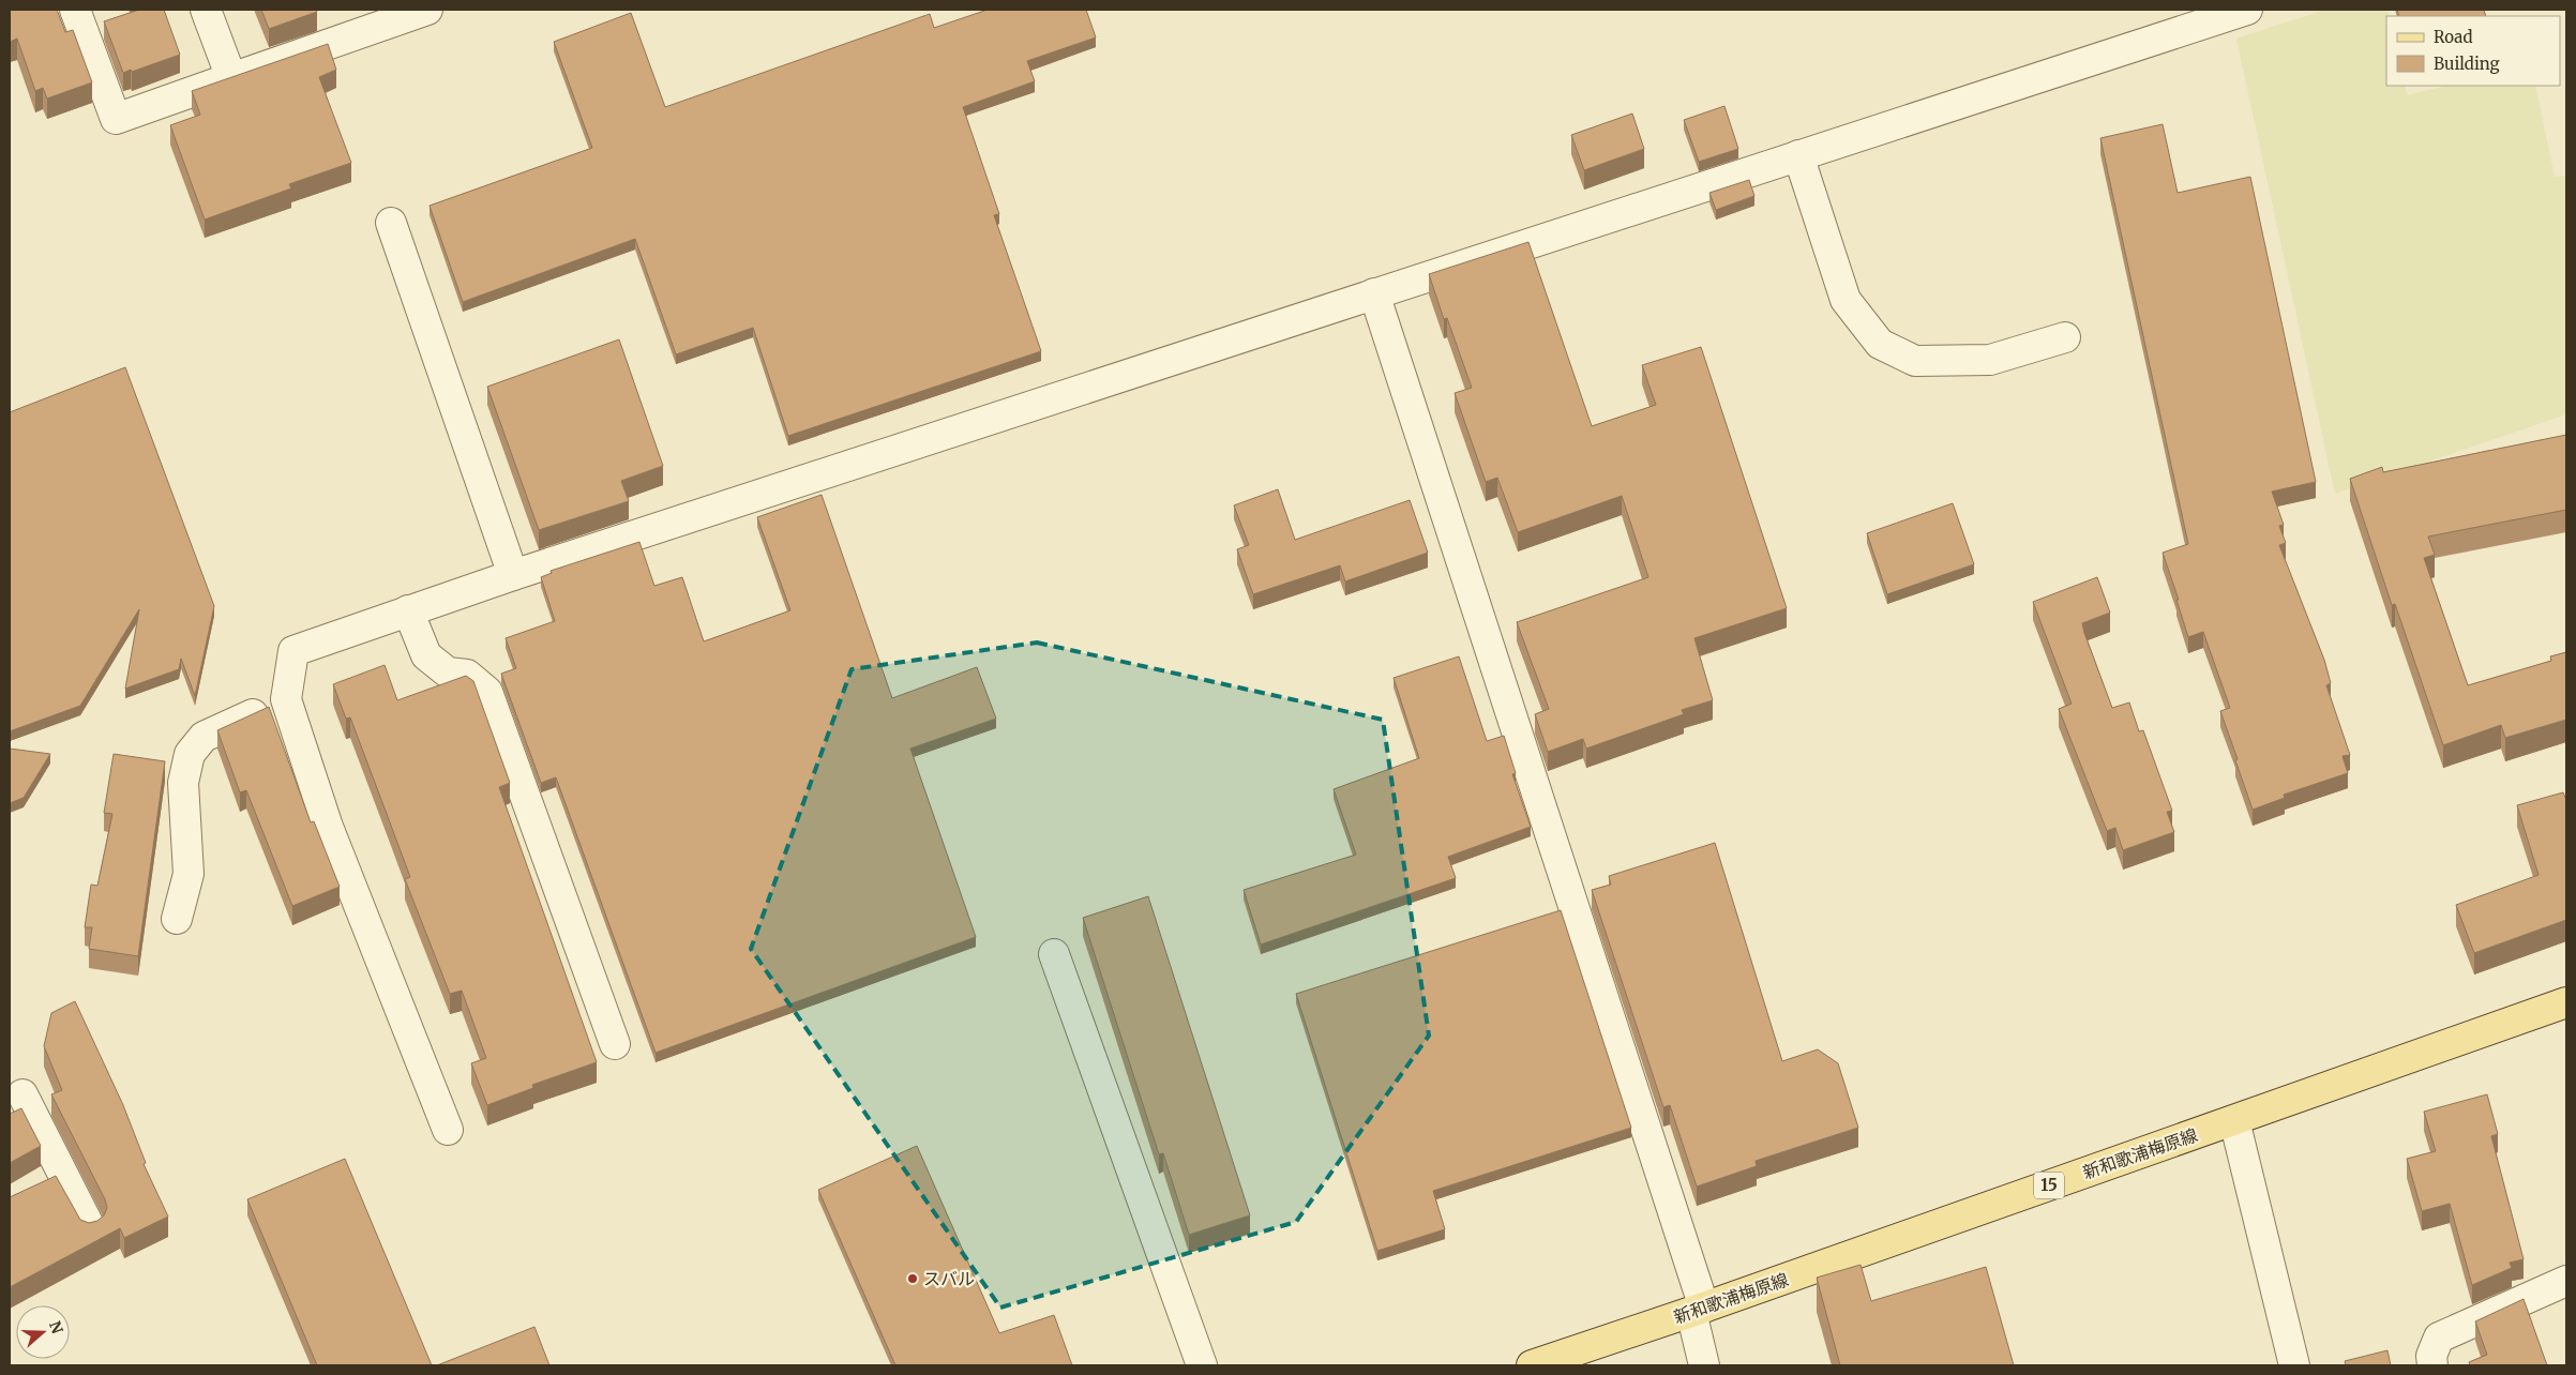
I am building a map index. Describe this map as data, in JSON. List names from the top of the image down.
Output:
{
  "streets": {
    "main road": ["新和歌浦梅原線", "15"]
  },
  "places": ["スバル"],
  "legend": ["Road", "Building"],
  "north": "right"
}
